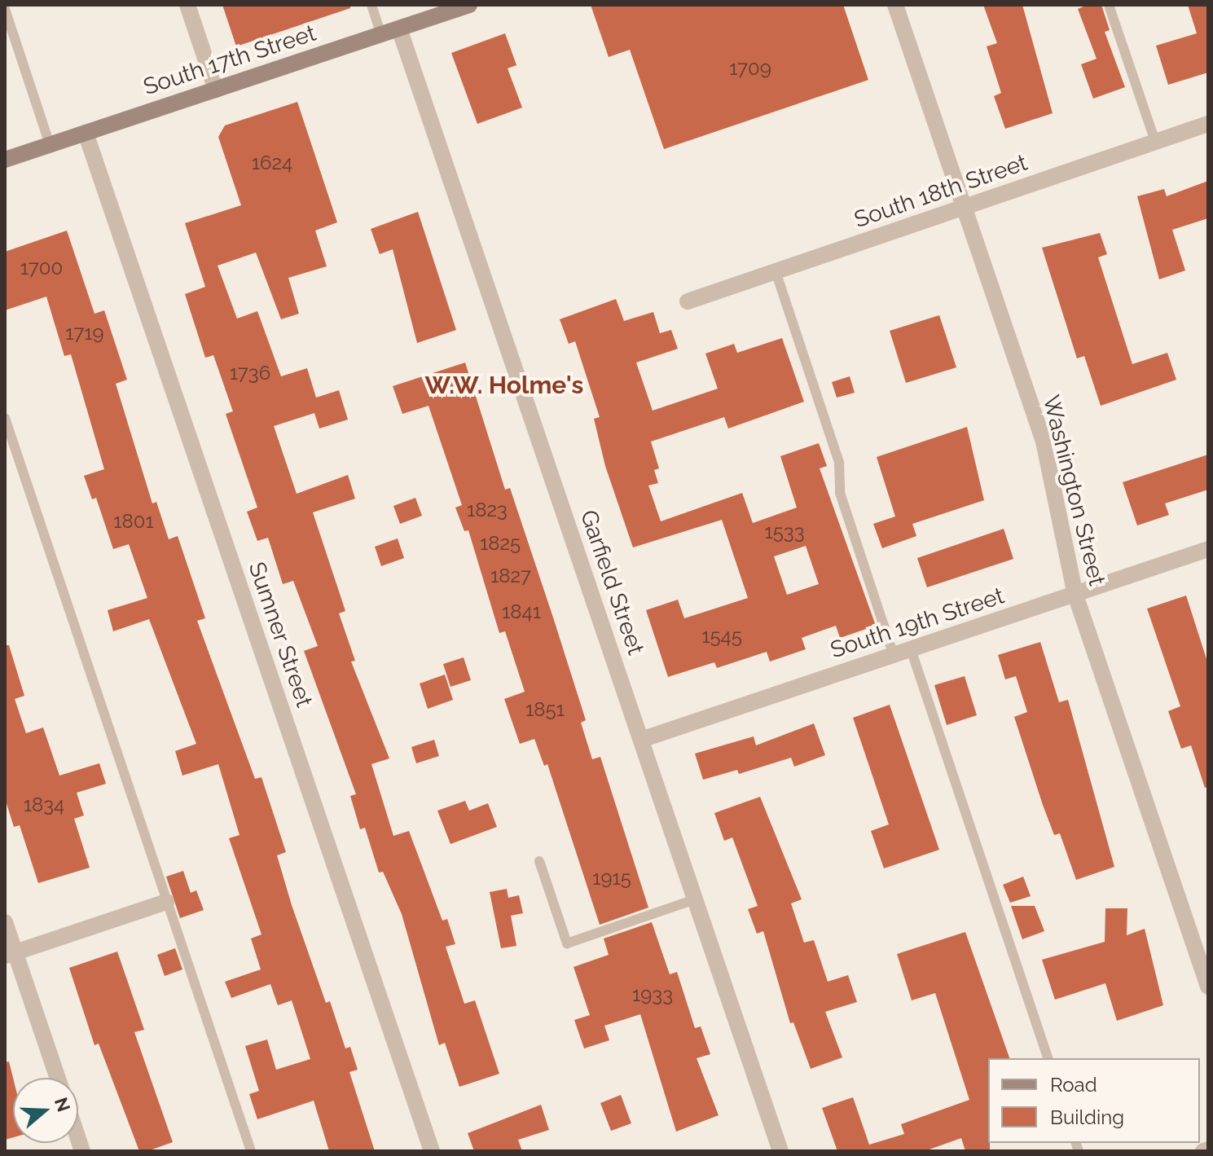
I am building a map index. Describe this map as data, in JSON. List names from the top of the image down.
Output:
{
  "streets": {
    "main road": ["South 17th Street"],
    "street": [
      "South 18th Street",
      "Washington Street",
      "Garfield Street",
      "South 19th Street",
      "Sumner Street"
    ]
  },
  "crossings": [
    ["South 17th Street", "Garfield Street"],
    ["South 17th Street", "Sumner Street"],
    ["South 18th Street", "Washington Street"],
    ["Washington Street", "South 19th Street"],
    ["Garfield Street", "South 19th Street"]
  ],
  "districts": ["W.W. Holme's"],
  "house_numbers": [
    "1709",
    "1624",
    "1700",
    "1719",
    "1736",
    "1823",
    "1801",
    "1533",
    "1825",
    "1827",
    "1841",
    "1545",
    "1851",
    "1834",
    "1915",
    "1933"
  ],
  "legend": ["Road", "Building"],
  "north": "right"
}
